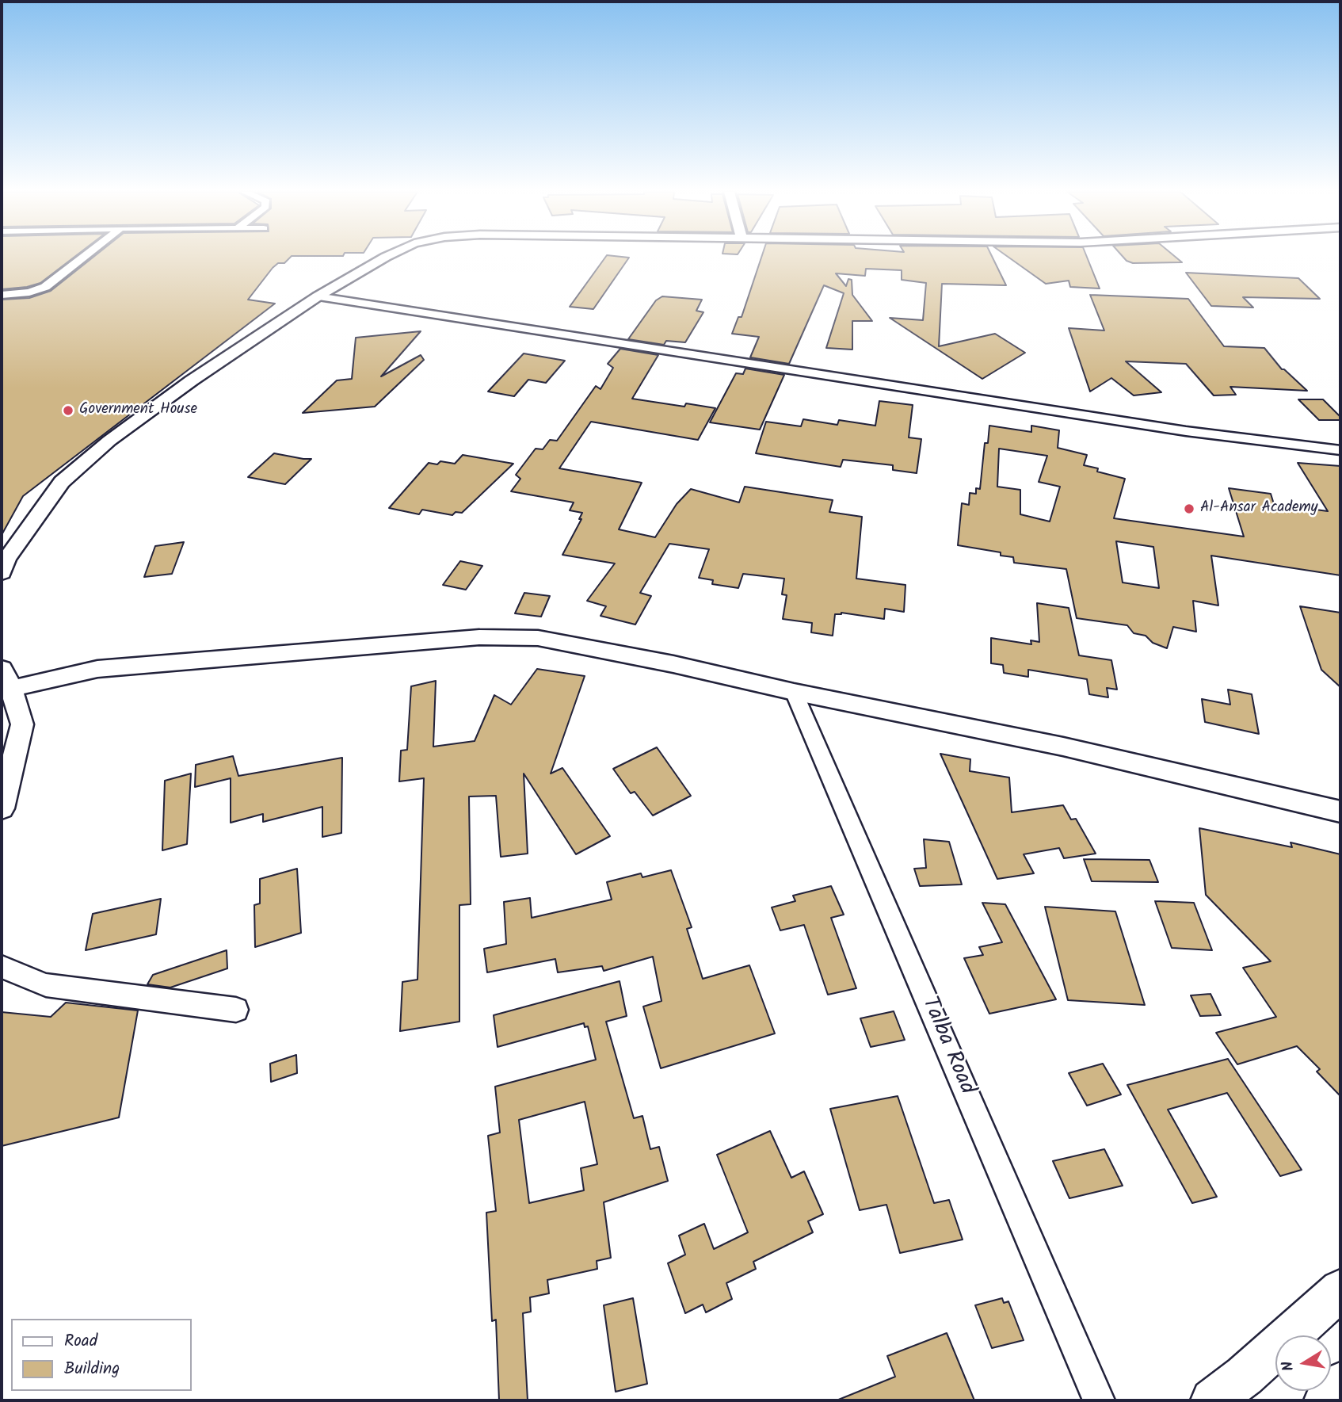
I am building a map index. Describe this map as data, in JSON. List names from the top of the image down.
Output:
{
  "streets": {
    "street": ["Talba Road"]
  },
  "places": ["Government House", "Al-Ansar Academy"],
  "legend": ["Road", "Building"],
  "north": "left"
}
